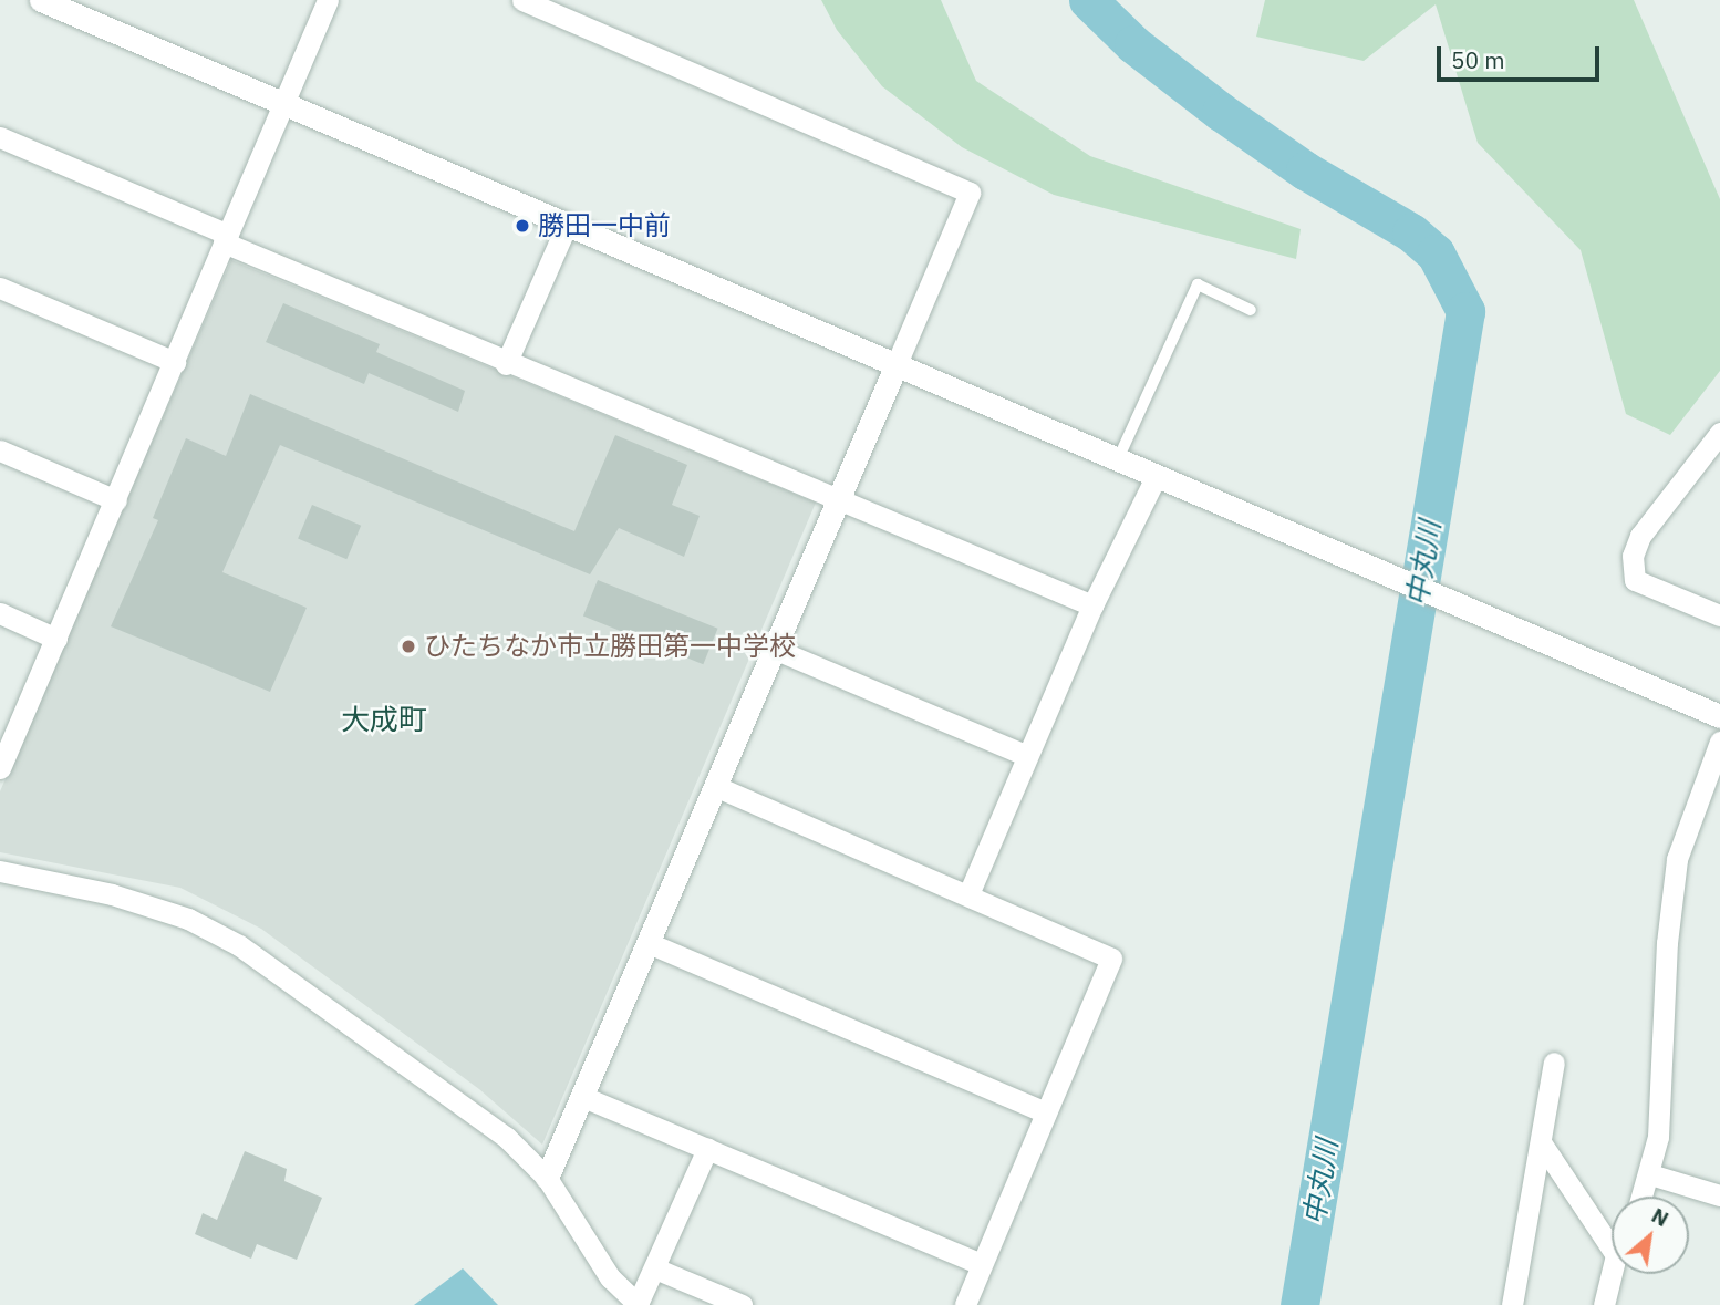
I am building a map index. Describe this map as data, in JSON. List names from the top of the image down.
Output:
{
  "districts": ["大成町"],
  "water": ["中丸川"],
  "places": ["勝田一中前", "ひたちなか市立勝田第一中学校"],
  "scale_bar": "50 m",
  "north": "top right"
}
